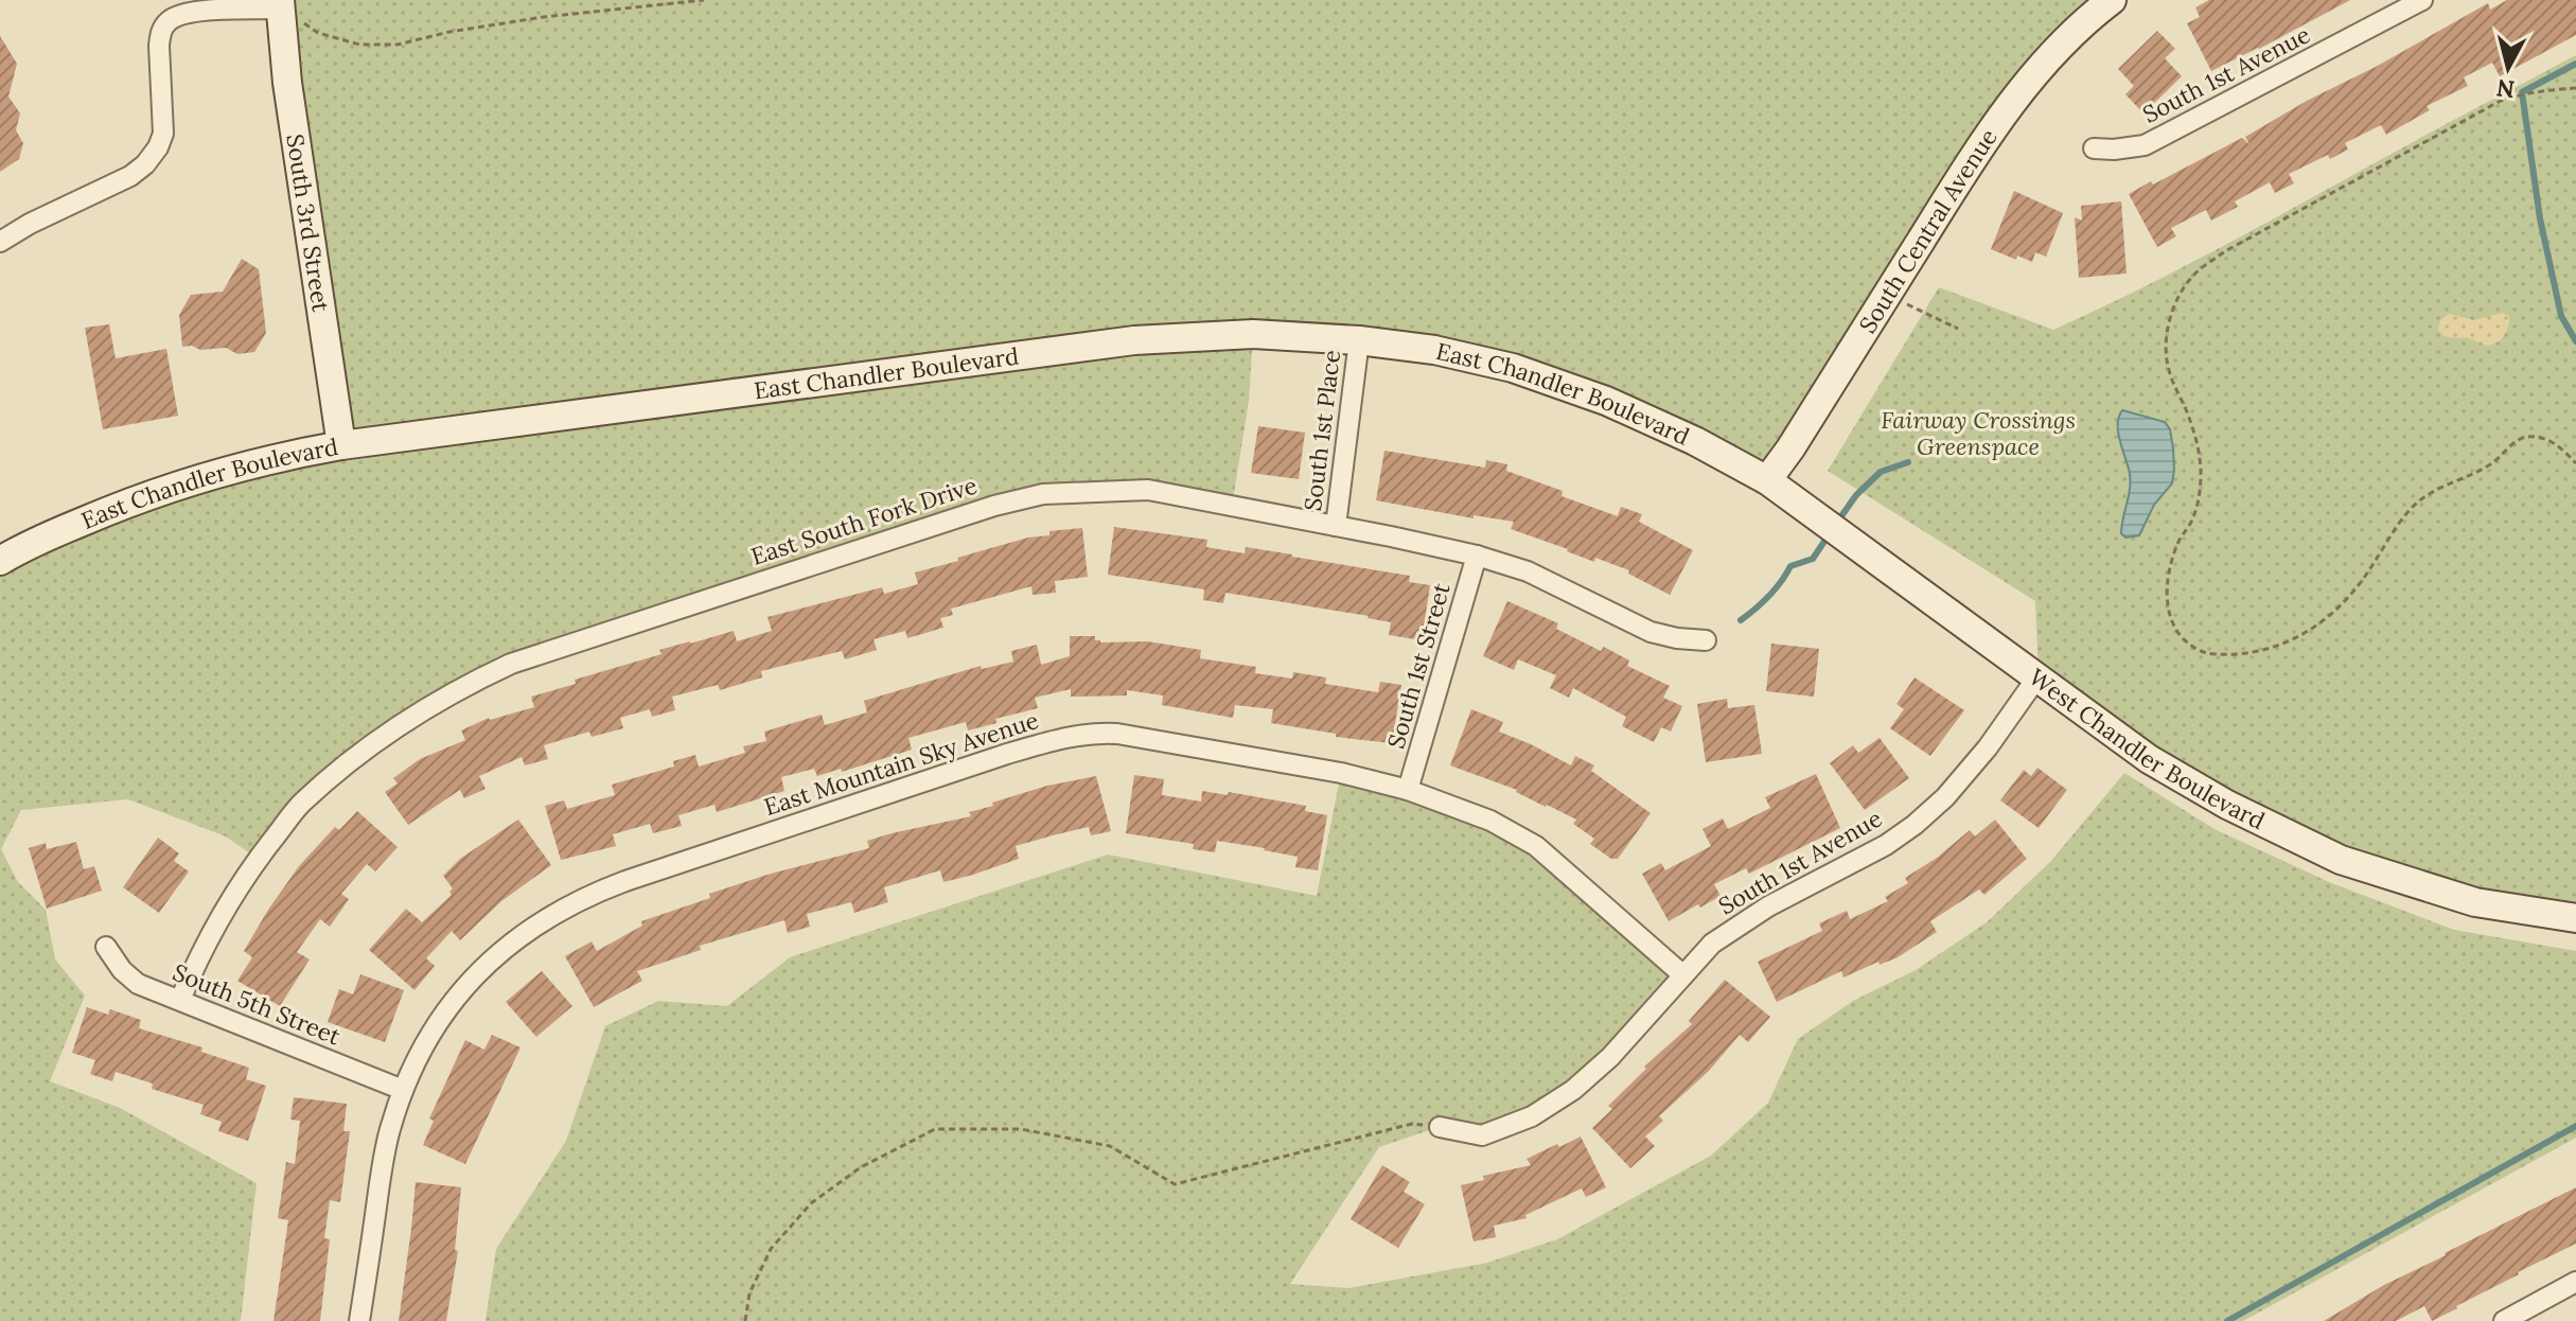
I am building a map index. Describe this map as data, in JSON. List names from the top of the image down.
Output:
{
  "streets": {
    "main road": [
      "South 3rd Street",
      "South Central Avenue",
      "East Chandler Boulevard",
      "West Chandler Boulevard"
    ],
    "street": [
      "South 1st Avenue",
      "South 1st Place",
      "East South Fork Drive",
      "South 1st Street",
      "East Mountain Sky Avenue",
      "South 5th Street"
    ]
  },
  "crossings": [
    ["South 1st Avenue", "West Chandler Boulevard"],
    ["South 1st Avenue", "East Mountain Sky Avenue"],
    ["South 3rd Street", "East Chandler Boulevard"],
    ["South Central Avenue", "East Chandler Boulevard"],
    ["South Central Avenue", "West Chandler Boulevard"],
    ["East Chandler Boulevard", "South 1st Place"],
    ["East Chandler Boulevard", "West Chandler Boulevard"],
    ["South 1st Place", "East South Fork Drive"],
    ["East South Fork Drive", "South 1st Street"],
    ["East South Fork Drive", "South 5th Street"],
    ["South 1st Street", "East Mountain Sky Avenue"],
    ["East Mountain Sky Avenue", "South 5th Street"]
  ],
  "parks": ["Fairway Crossings Greenspace"],
  "north": "bottom"
}
